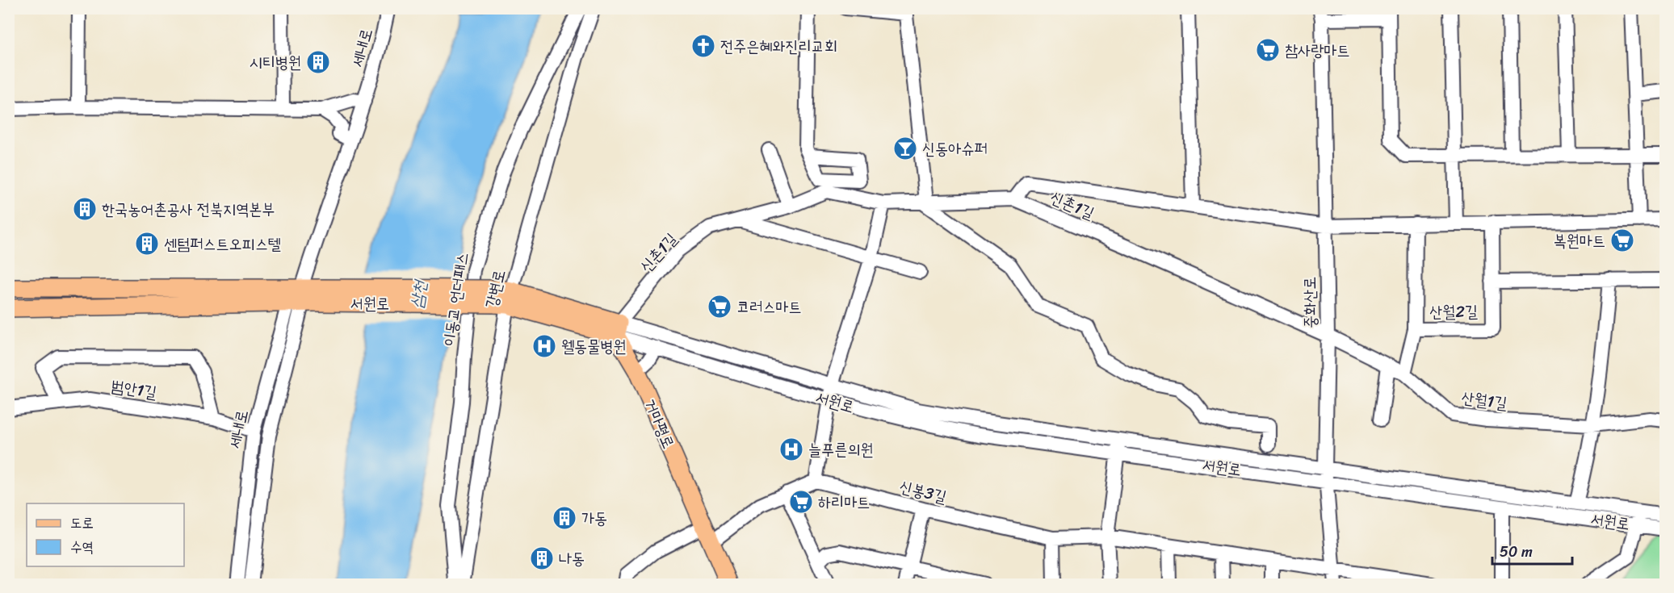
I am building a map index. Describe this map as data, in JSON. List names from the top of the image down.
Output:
{
  "streets": {
    "main road": ["서원로", "거마평로"],
    "street": [
      "세내로",
      "신촌1길",
      "강변로",
      "이동교 언더패스",
      "중화산로",
      "산월2길",
      "범안1길",
      "산월1길",
      "신봉3길"
    ]
  },
  "crossings": [
    ["세내로", "서원로"],
    ["세내로", "범안1길"],
    ["신촌1길", "중화산로"],
    ["신촌1길", "서원로"],
    ["신촌1길", "산월1길"],
    ["신촌1길", "거마평로"],
    ["강변로", "서원로"],
    ["중화산로", "서원로"],
    ["중화산로", "산월1길"],
    ["중화산로", "신봉3길"],
    ["서원로", "산월1길"],
    ["서원로", "거마평로"]
  ],
  "water": ["삼천"],
  "places": {
    "church": ["전주은혜와진리교회"],
    "supermarket": [
      "참사랑마트",
      "복원마트",
      "코러스마트",
      "하리마트"
    ],
    "building": [
      "시티병원",
      "한국농어촌공사 전북지역본부",
      "센텀퍼스트오피스텔",
      "가동",
      "나동"
    ],
    "bar": ["신동아슈퍼"],
    "hospital": ["웰동물병원", "늘푸른의원"]
  },
  "legend": ["도로", "수역"],
  "scale_bar": "50 m"
}
